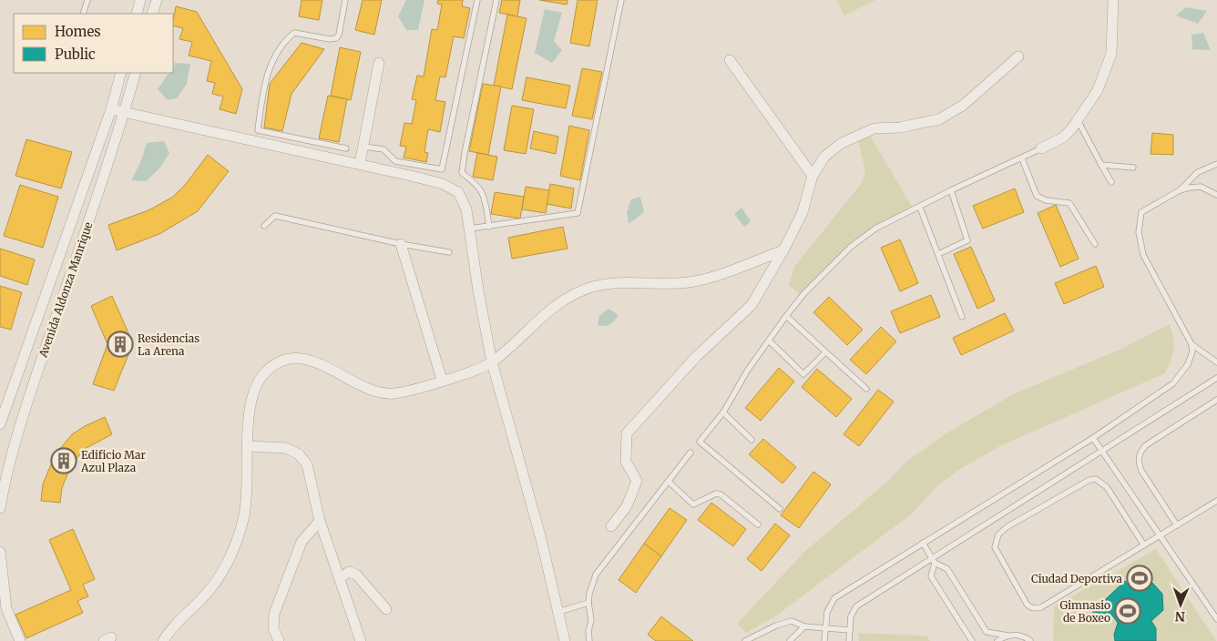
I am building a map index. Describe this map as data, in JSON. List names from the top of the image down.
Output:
{
  "streets": {
    "street": ["Avenida Aldonza Manrique"]
  },
  "places": {
    "building": ["Residencias La Arena", "Edificio Mar Azul Plaza"],
    "sports": ["Ciudad Deportiva", "Gimnasio de Boxeo"]
  },
  "legend": ["Homes", "Public"],
  "north": "bottom"
}
